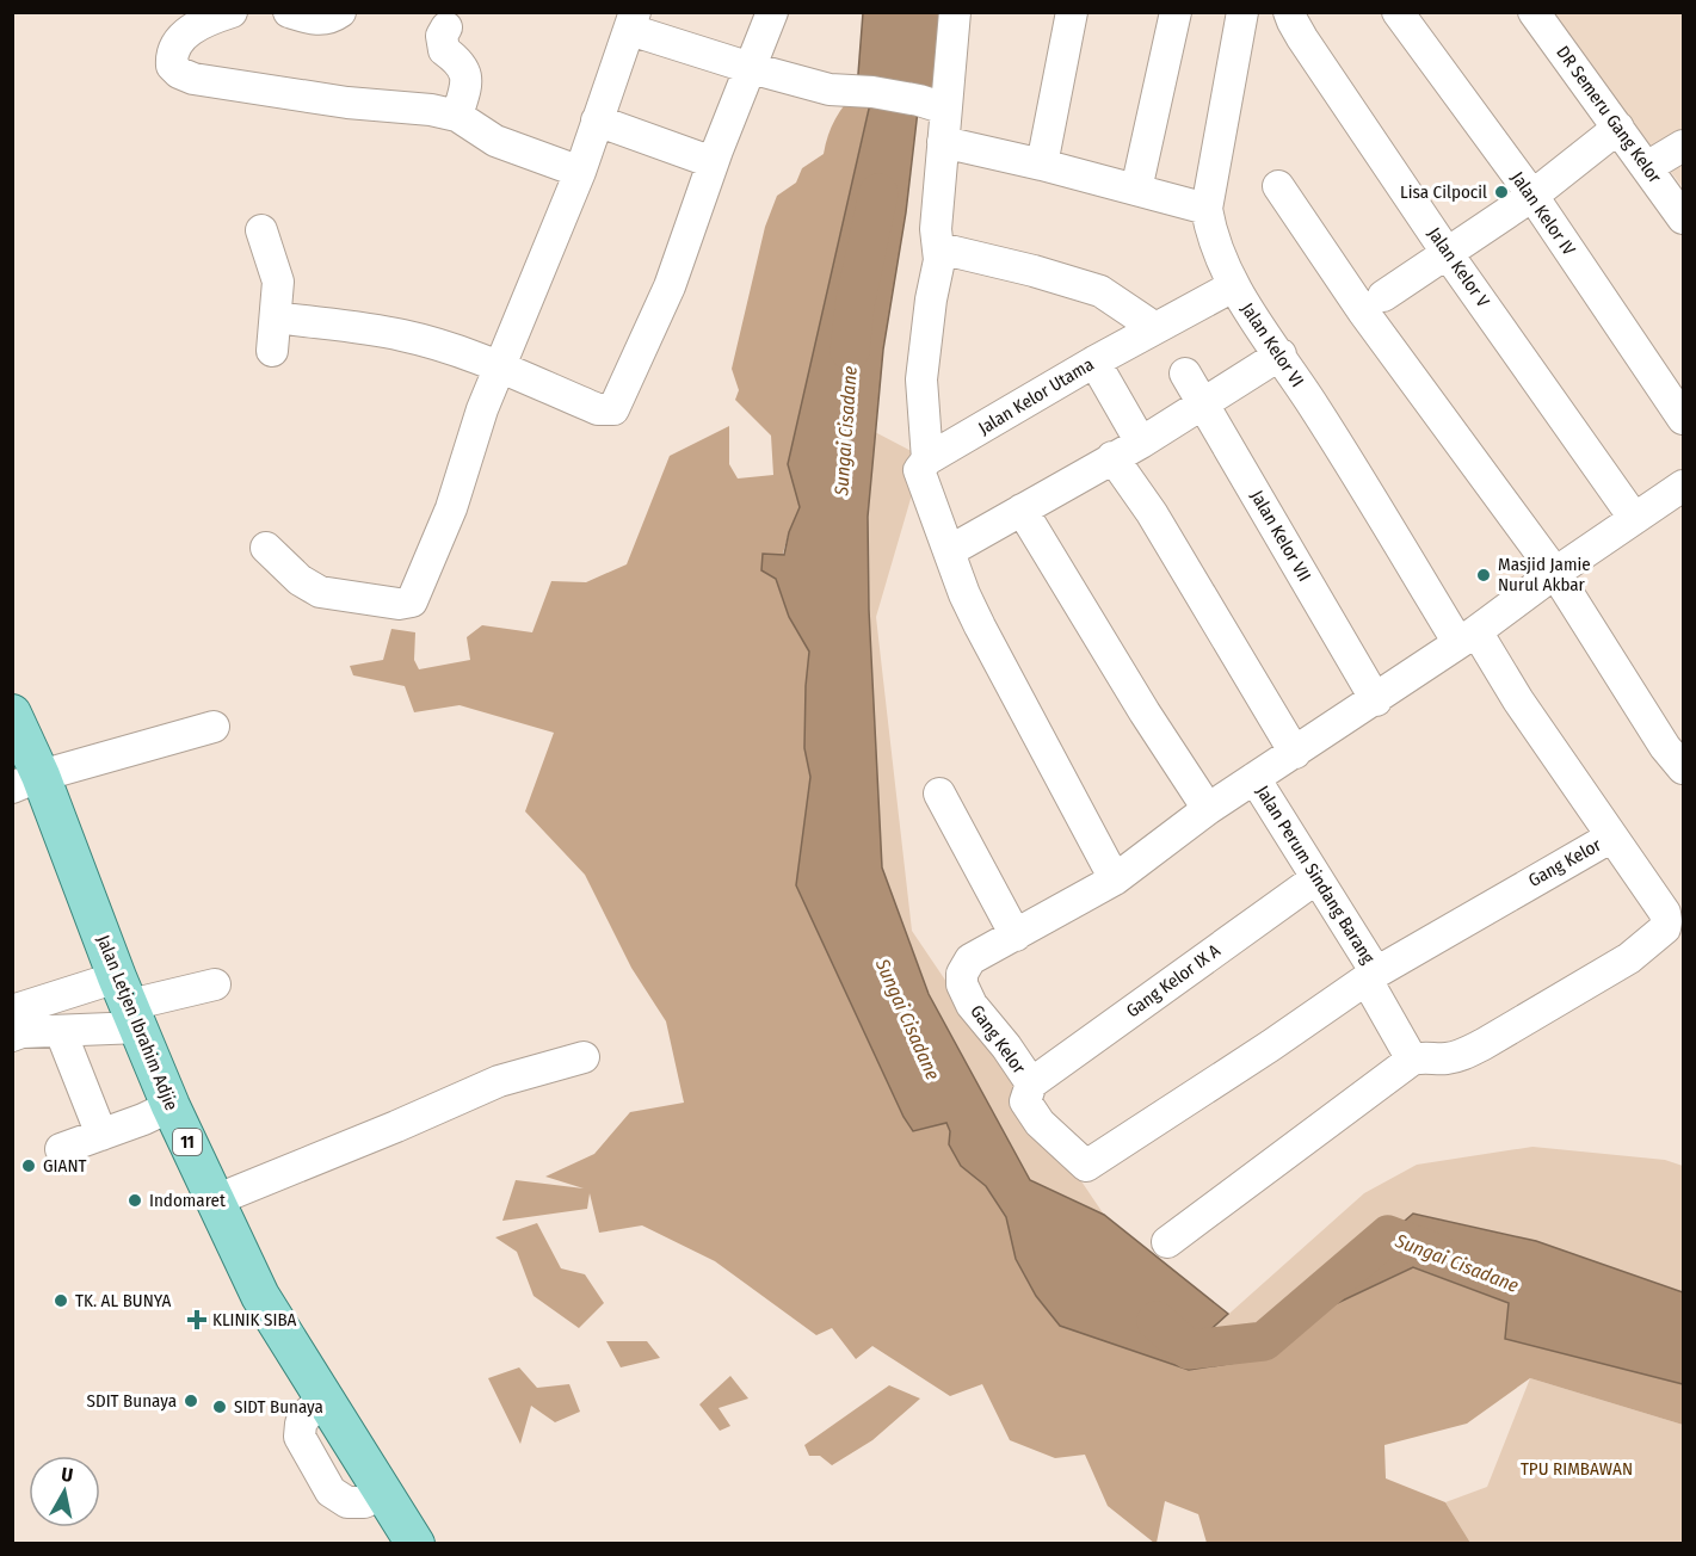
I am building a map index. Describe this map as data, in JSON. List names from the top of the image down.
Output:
{
  "streets": {
    "main road": ["Jalan Letjen Ibrahim Adjie", "11"],
    "street": [
      "DR Semeru Gang Kelor",
      "Jalan Kelor IV",
      "Jalan Kelor V",
      "Jalan Kelor VI",
      "Jalan Kelor Utama",
      "Jalan Kelor VII",
      "Gang Kelor",
      "Jalan Perum Sindang Barang",
      "Gang Kelor IX A"
    ]
  },
  "crossings": [
    ["Jalan Kelor V", "Gang Kelor"],
    ["Jalan Kelor VI", "Jalan Kelor Utama"],
    ["Jalan Kelor VI", "Gang Kelor"],
    ["Jalan Kelor VII", "Gang Kelor"],
    ["Gang Kelor", "Jalan Perum Sindang Barang"],
    ["Gang Kelor", "Gang Kelor IX A"],
    ["Jalan Perum Sindang Barang", "Gang Kelor IX A"]
  ],
  "water": ["Sungai Cisadane"],
  "parks": ["TPU RIMBAWAN"],
  "places": {
    "other": [
      "Lisa Cilpocil",
      "Masjid Jamie Nurul Akbar",
      "GIANT",
      "Indomaret",
      "TK. AL BUNYA",
      "SDIT Bunaya",
      "SIDT Bunaya"
    ],
    "health": ["KLINIK SIBA"]
  },
  "north": "top"
}
